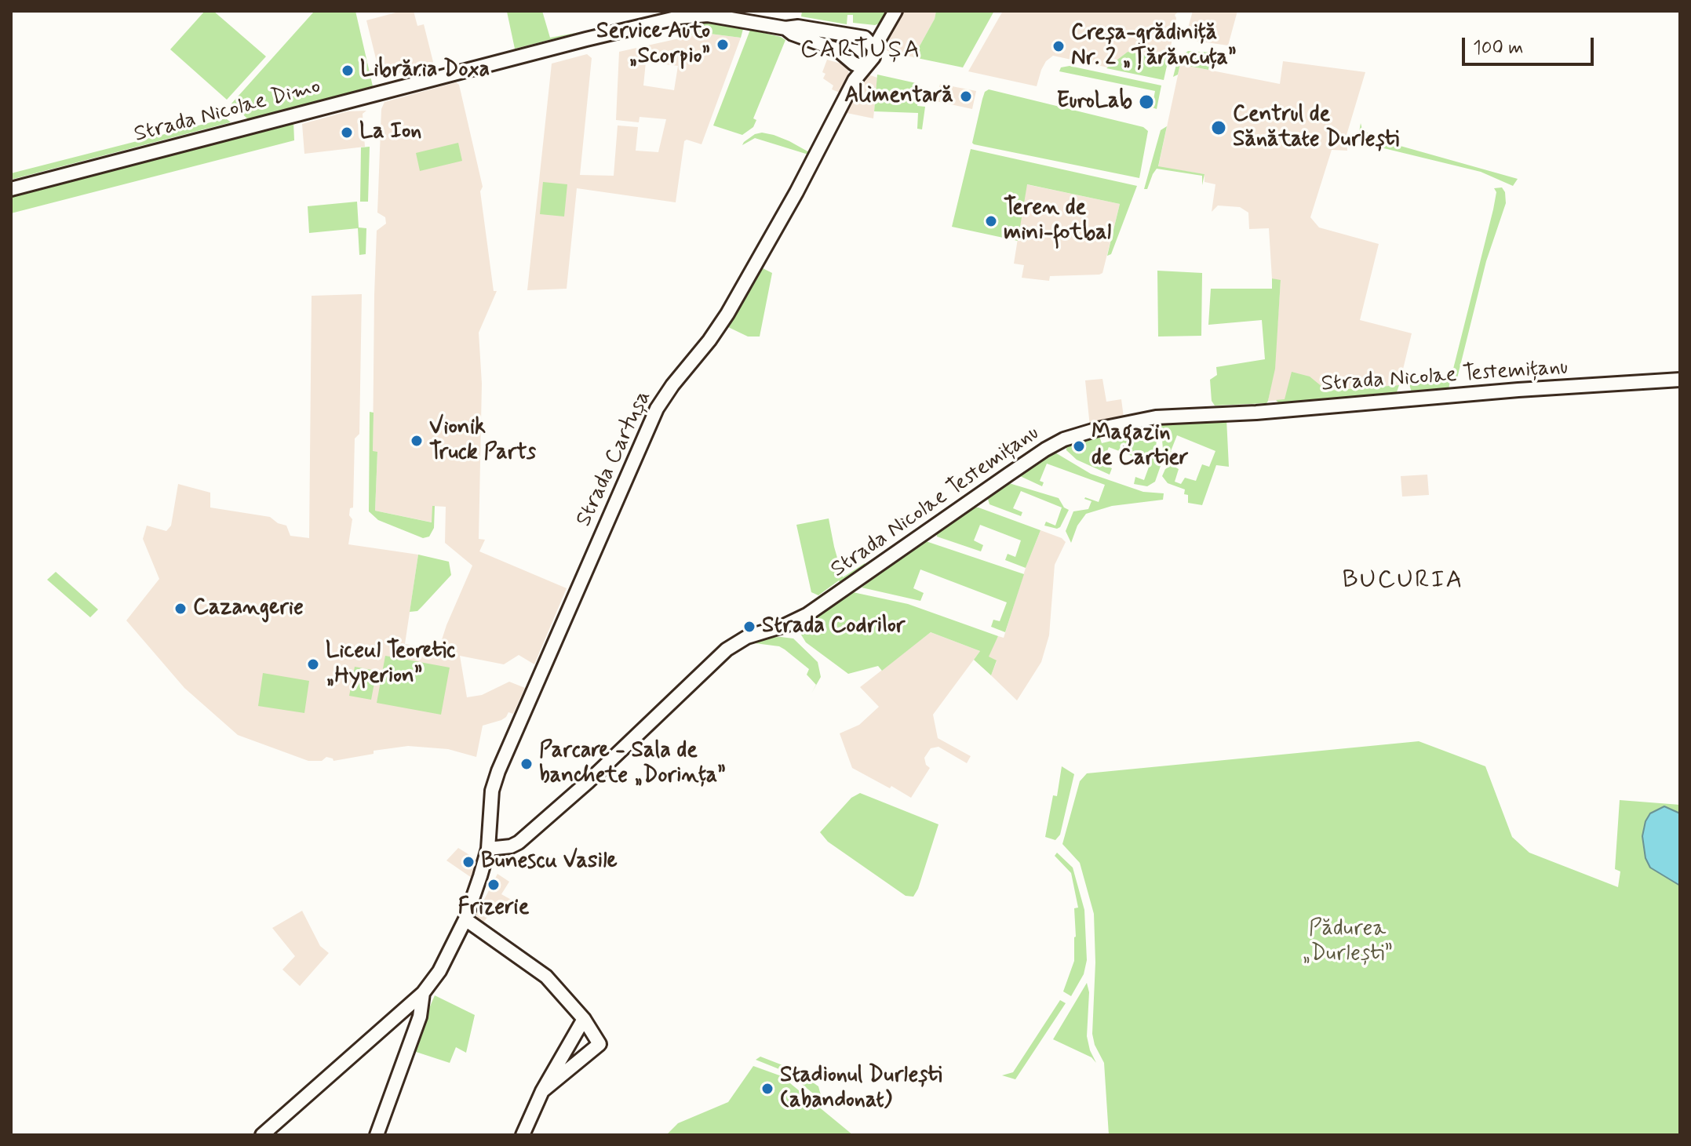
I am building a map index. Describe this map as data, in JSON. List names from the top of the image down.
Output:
{
  "streets": {
    "street": ["Strada Nicolae Dimo", "Strada Nicolae Testemițanu", "Strada Cartușa"]
  },
  "crossings": [
    ["Strada Nicolae Dimo", "Strada Cartușa"],
    ["Strada Nicolae Testemițanu", "Strada Cartușa"]
  ],
  "districts": ["CARTUȘA", "BUCURIA"],
  "parks": ["Pădurea „Durlești”"],
  "places": [
    "Service Auto „Scorpio”",
    "Creșa-grădiniță Nr. 2 „Țărăncuța”",
    "Librăria Doxa",
    "Alimentară",
    "EuroLab",
    "Centrul de Sănătate Durlești",
    "La Ion",
    "Teren de mini-fotbal",
    "Vionik Truck Parts",
    "Magazin de Cartier",
    "Cazangerie",
    "Strada Codrilor",
    "Liceul Teoretic „Hyperion”",
    "Parcare - Sala de banchete „Dorința”",
    "Bunescu Vasile",
    "Frizerie",
    "Stadionul Durlești (abandonat)"
  ],
  "scale_bar": "100 m"
}
